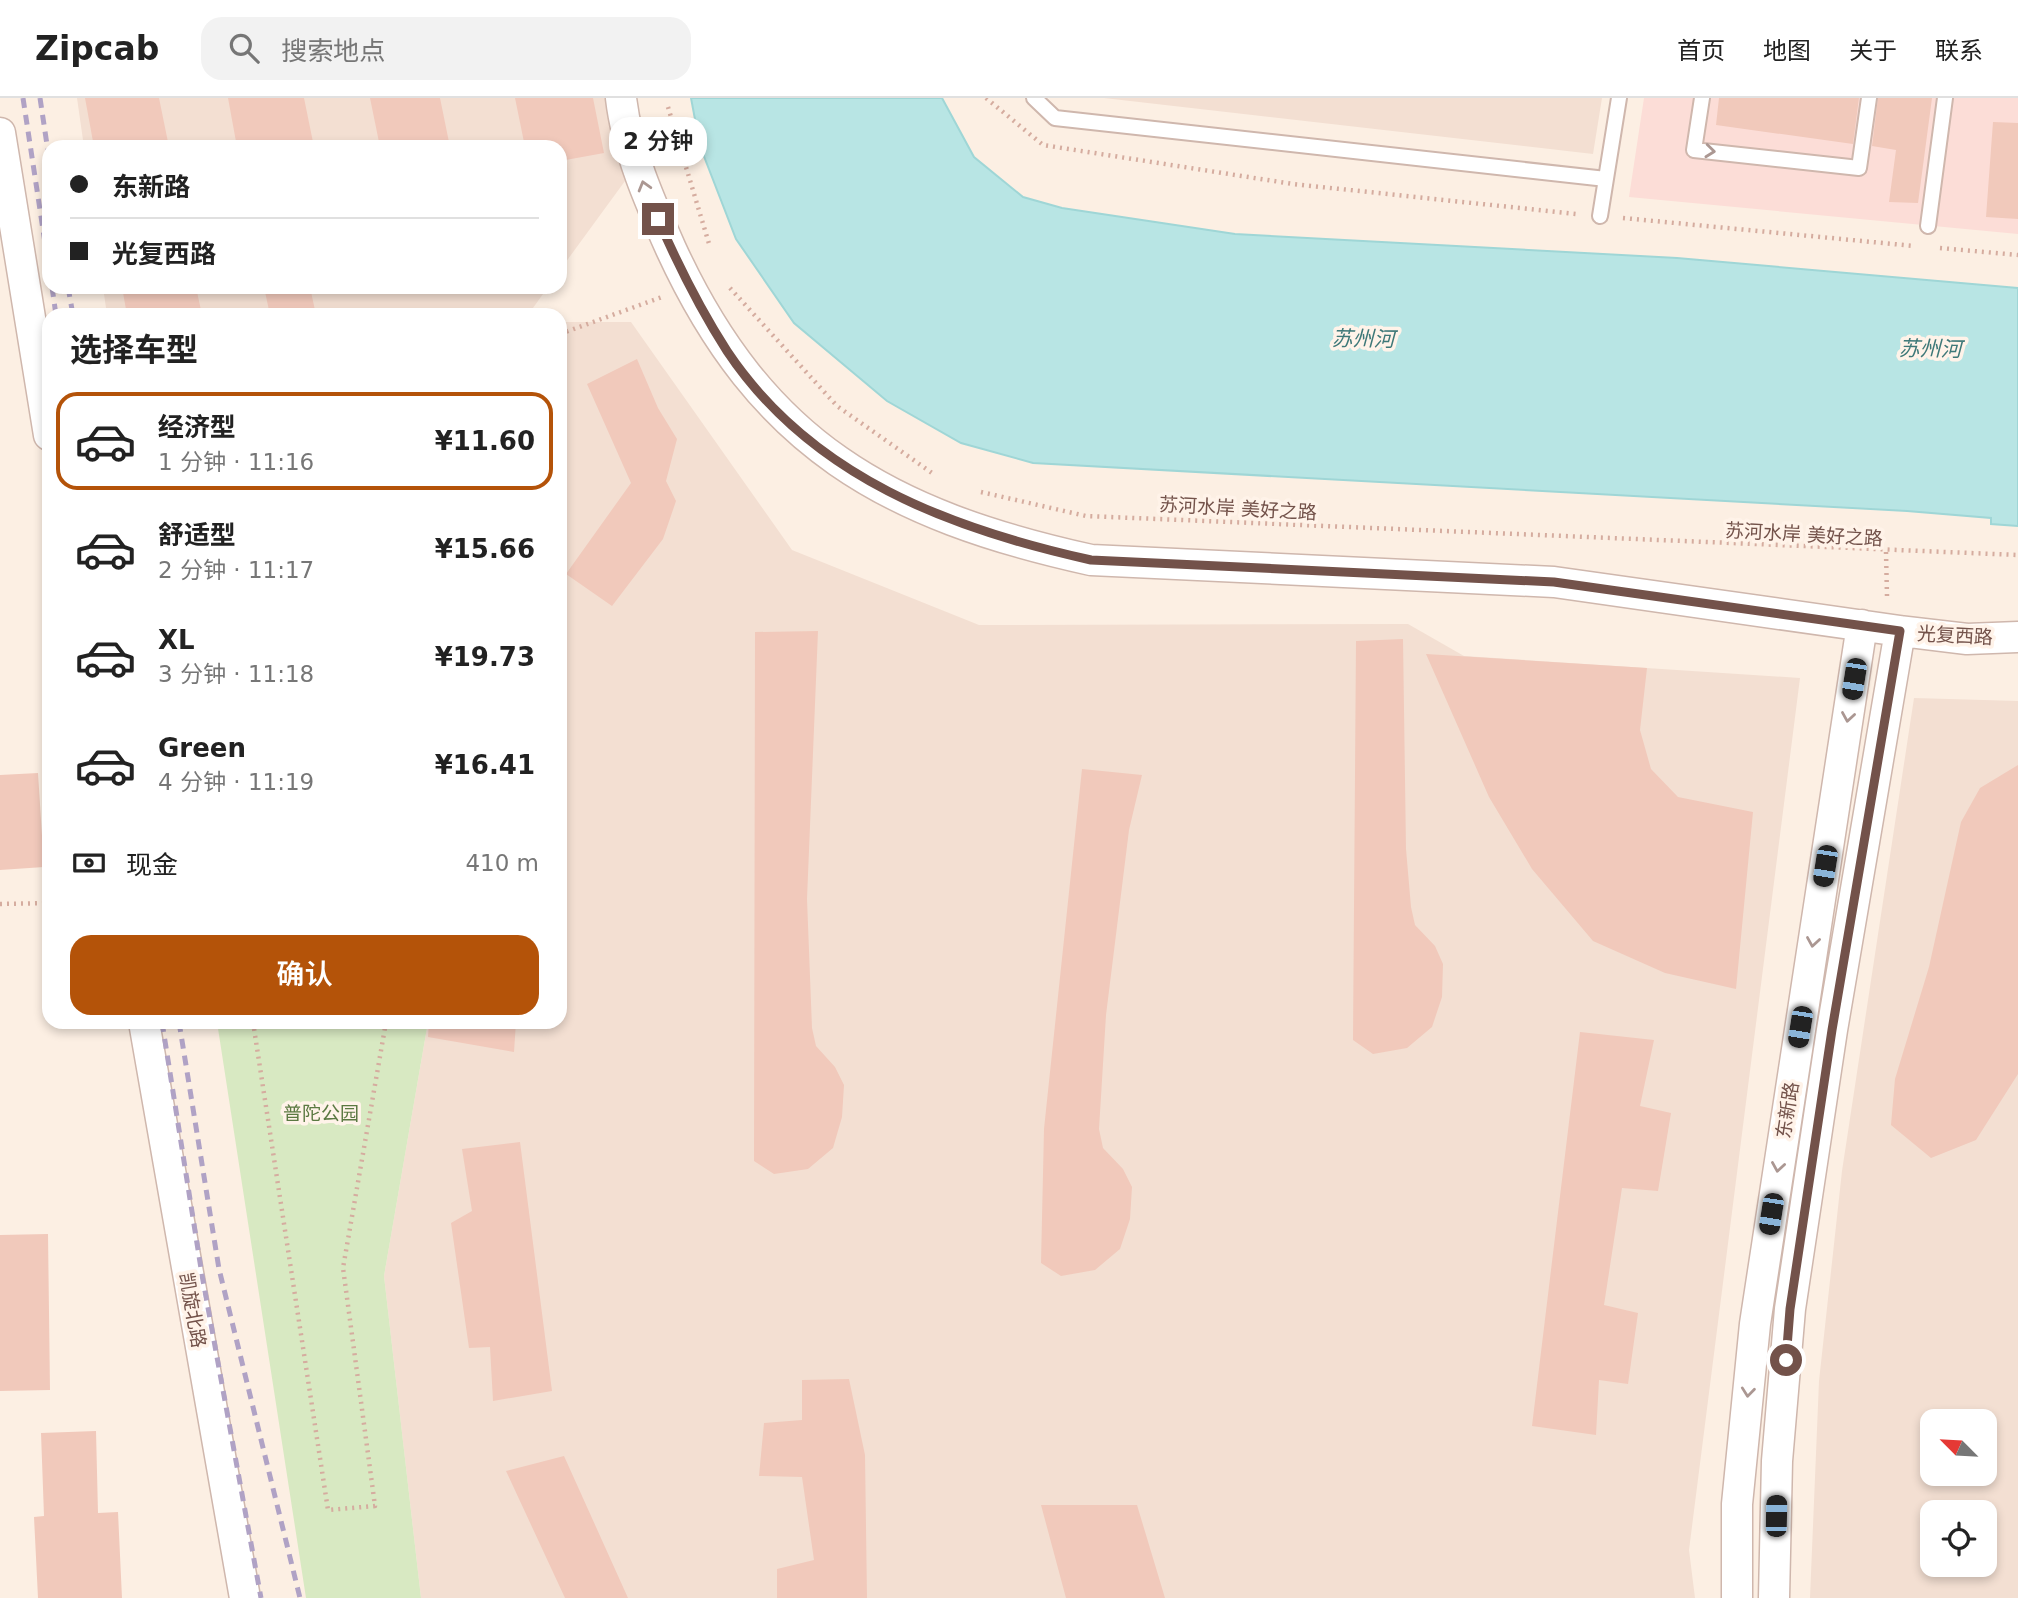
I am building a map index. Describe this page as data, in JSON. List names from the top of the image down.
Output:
{
  "streets": {
    "street": ["光复西路", "东新路", "凯旋北路"],
    "path": ["苏河水岸 美好之路"]
  },
  "crossings": [
    ["光复西路", "东新路"]
  ],
  "water": ["苏州河"],
  "parks": ["普陀公园"],
  "north": "top left",
  "page": {
    "header": "Zipcab",
    "search": "搜索地点",
    "nav": [
      "首页",
      "地图",
      "关于",
      "联系"
    ],
    "bubble": "2 分钟",
    "banner": ["东新路", "光复西路"],
    "heading": "选择车型",
    "list": [
      {
        "name": "经济型",
        "note": "1 分钟 · 11:16",
        "value": "¥11.60"
      },
      {
        "name": "舒适型",
        "note": "2 分钟 · 11:17",
        "value": "¥15.66"
      },
      {
        "name": "XL",
        "note": "3 分钟 · 11:18",
        "value": "¥19.73"
      },
      {
        "name": "Green",
        "note": "4 分钟 · 11:19",
        "value": "¥16.41"
      }
    ],
    "pay": ["现金", "410 m"],
    "buttons": "确认"
  }
}
